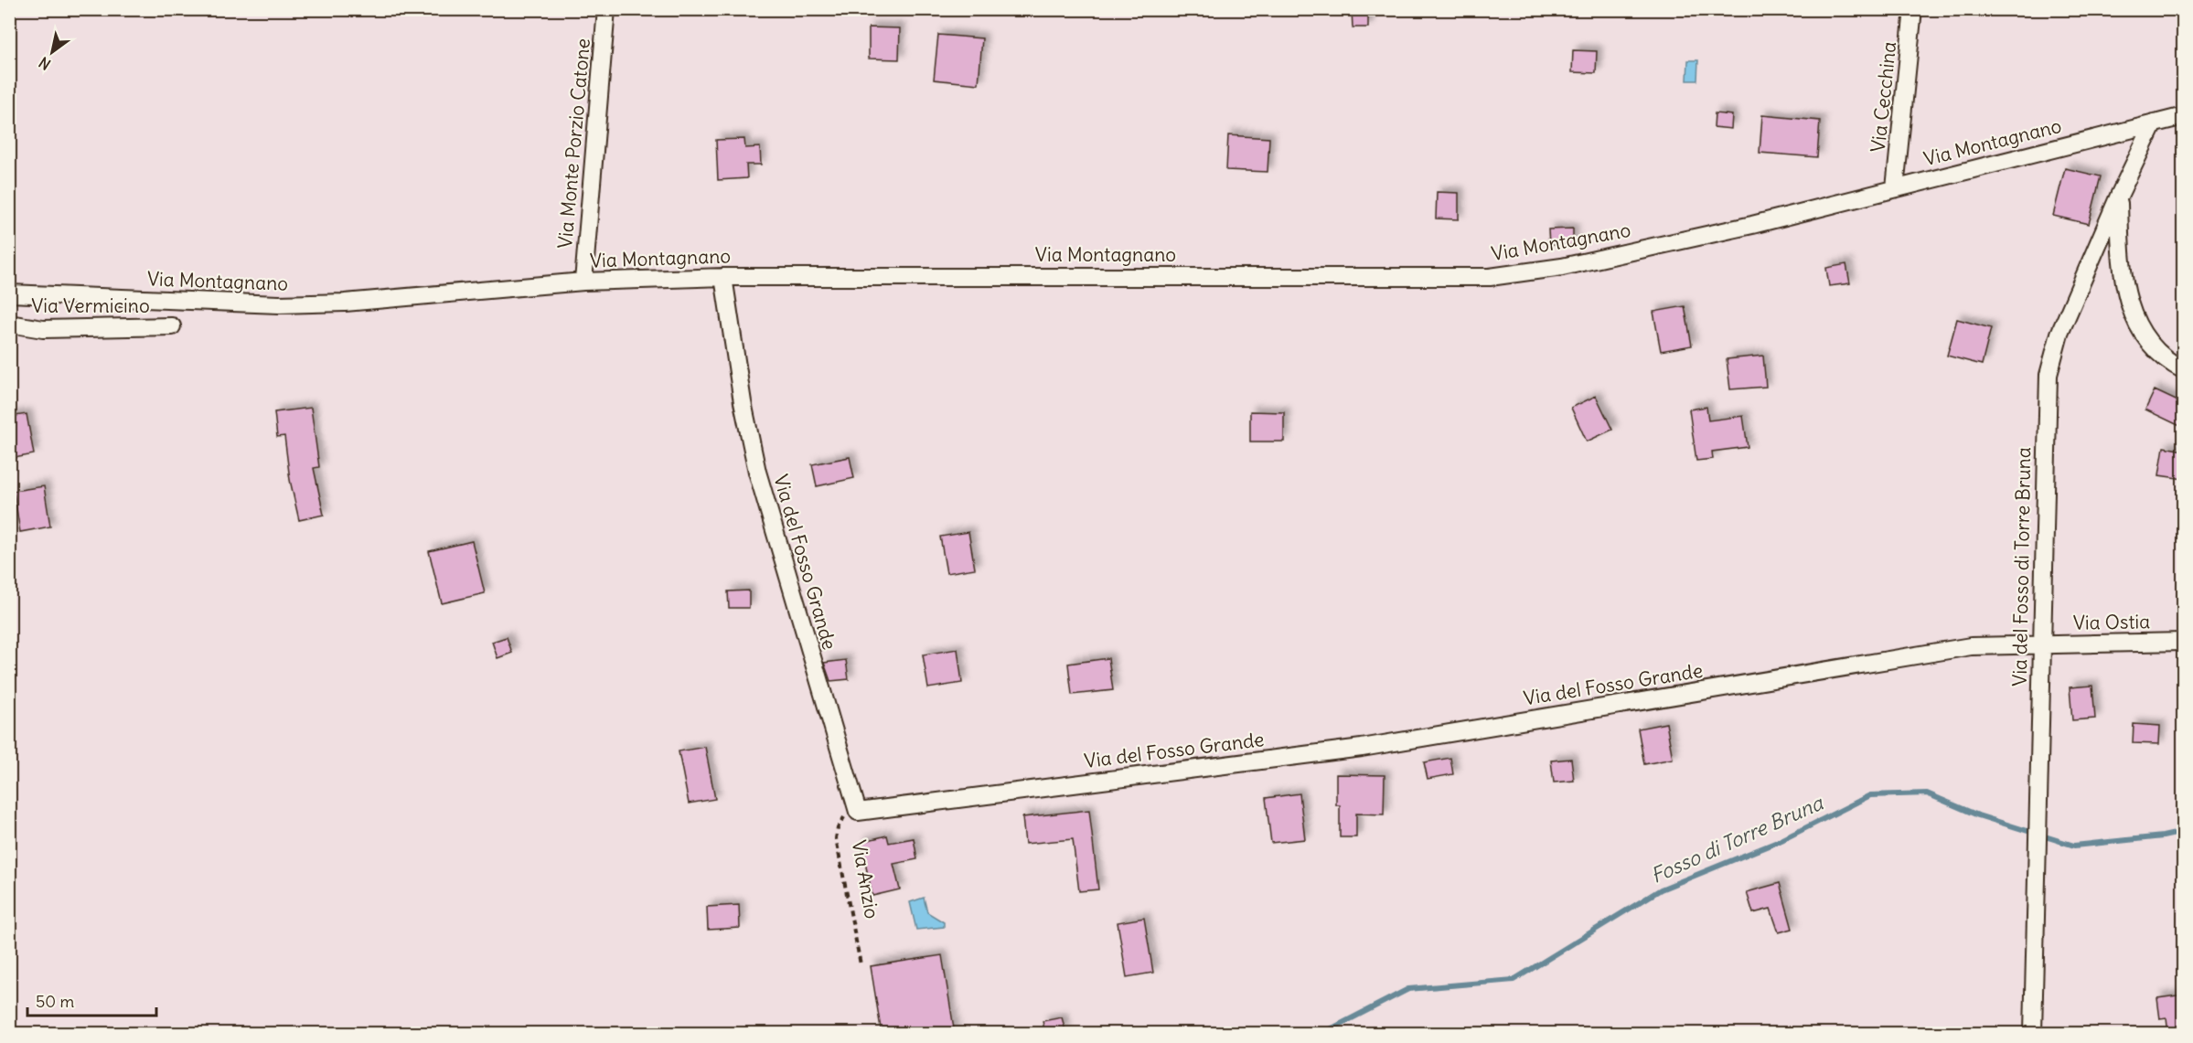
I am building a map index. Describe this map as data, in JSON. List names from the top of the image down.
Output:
{
  "streets": {
    "street": [
      "Via Cecchina",
      "Via Montagnano",
      "Via Monte Porzio Catone",
      "Via Vermicino",
      "Via del Fosso Grande",
      "Via del Fosso di Torre Bruna",
      "Via Ostia"
    ],
    "path": ["Via Anzio"]
  },
  "crossings": [
    ["Via Cecchina", "Via Montagnano"],
    ["Via Montagnano", "Via Monte Porzio Catone"],
    ["Via Montagnano", "Via del Fosso Grande"],
    ["Via Montagnano", "Via del Fosso di Torre Bruna"],
    ["Via del Fosso Grande", "Via del Fosso di Torre Bruna"],
    ["Via del Fosso Grande", "Via Ostia"],
    ["Via del Fosso Grande", "Via Anzio"],
    ["Via del Fosso di Torre Bruna", "Via Ostia"]
  ],
  "water": ["Fosso di Torre Bruna"],
  "scale_bar": "50 m",
  "north": "bottom left"
}
